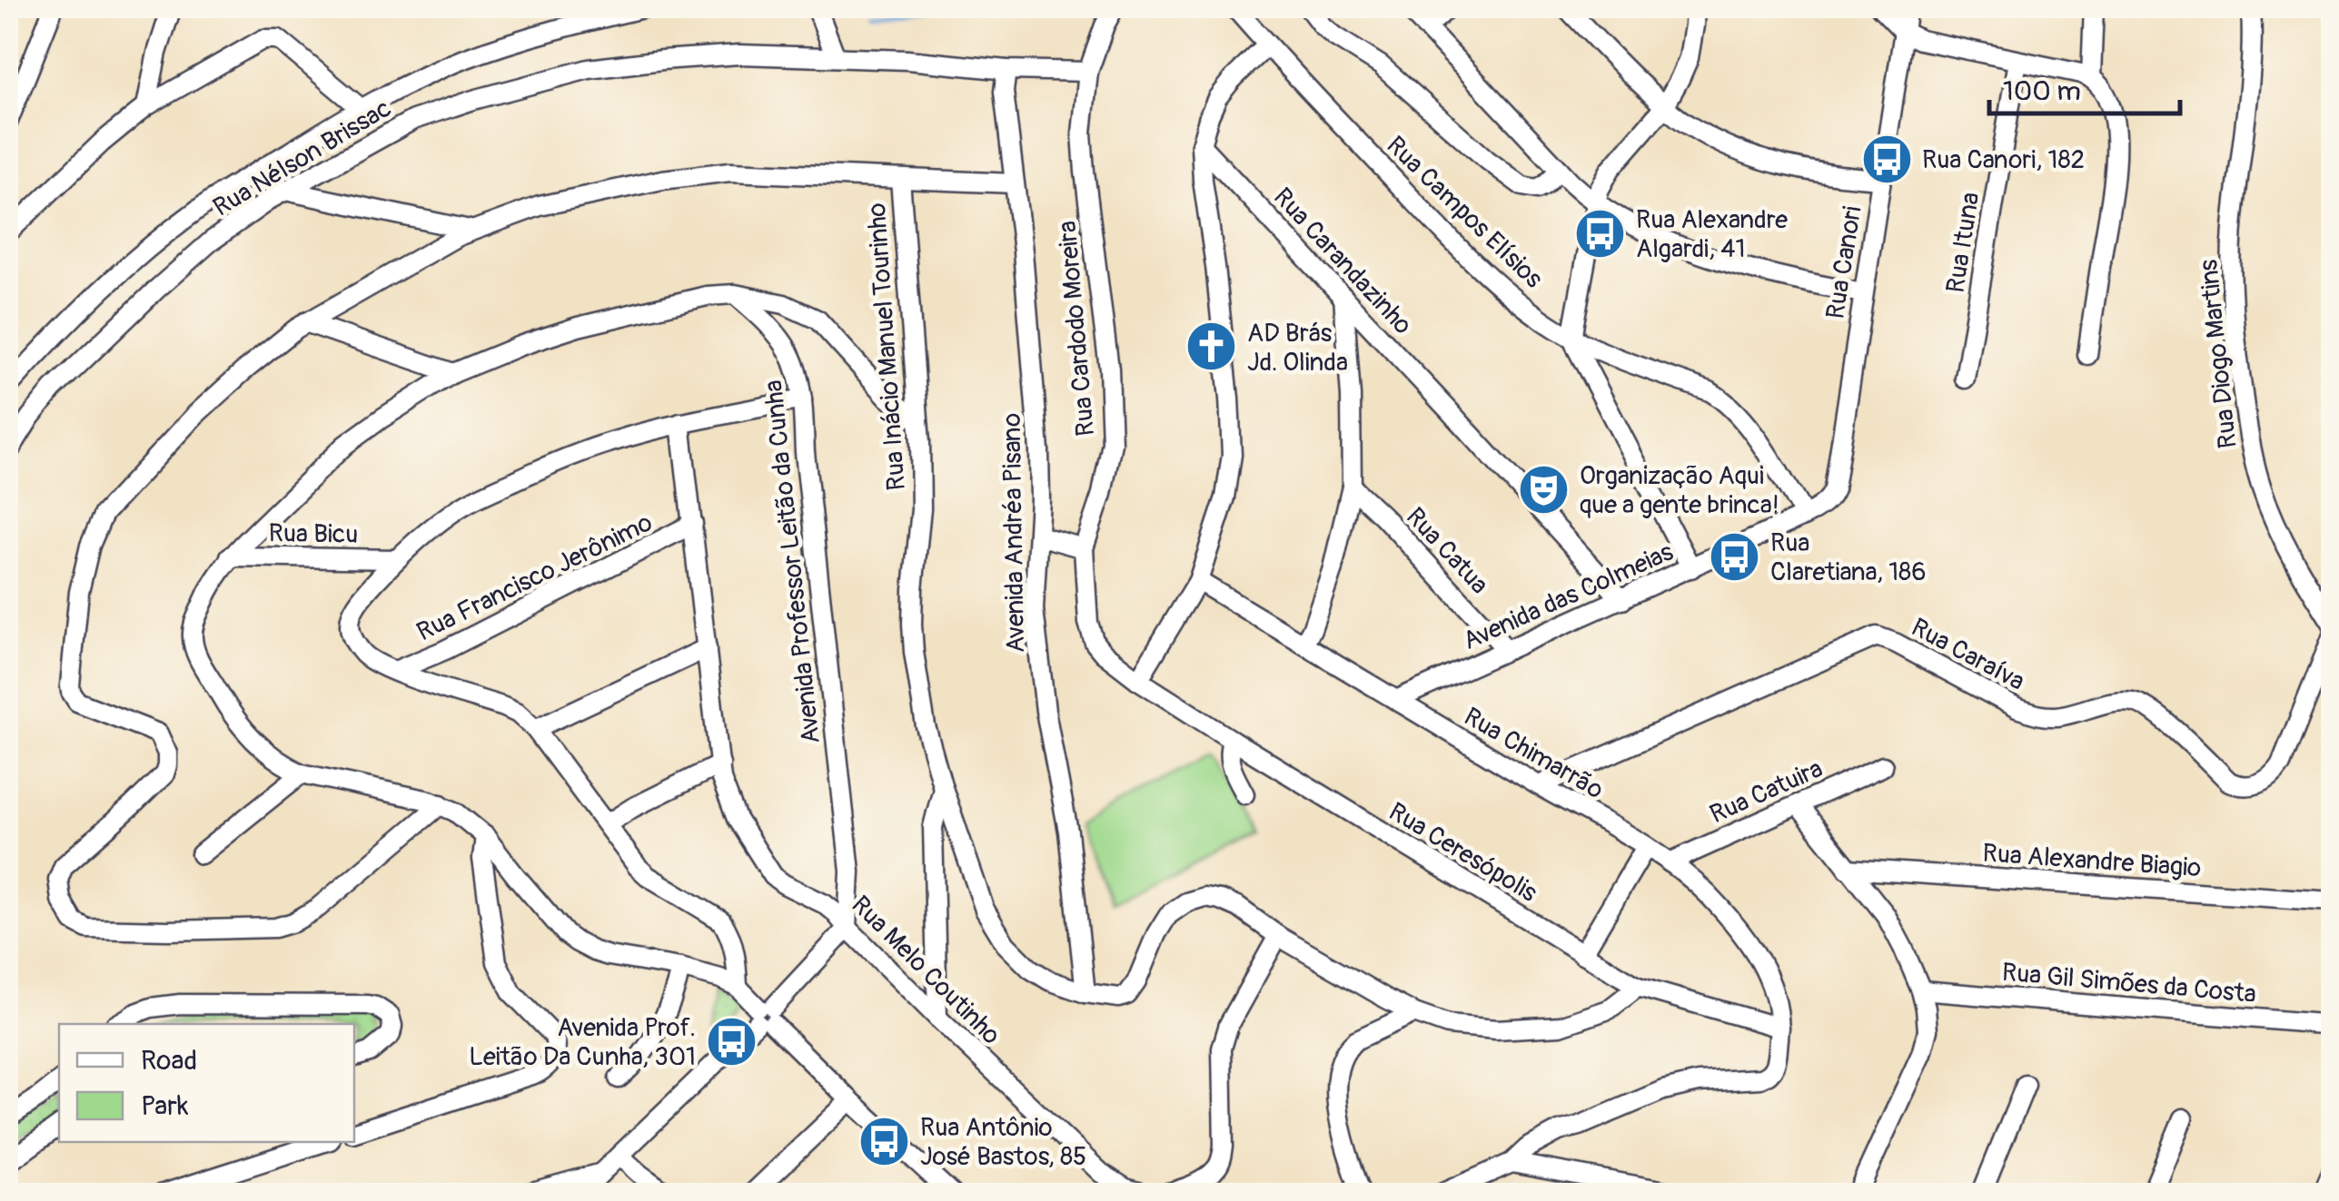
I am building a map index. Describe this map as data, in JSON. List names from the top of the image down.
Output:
{
  "streets": {
    "street": [
      "Rua Nélson Brissac",
      "Rua Campos Elísios",
      "Rua Ituna",
      "Rua Carandazinho",
      "Rua Canori",
      "Rua Cardodo Moreira",
      "Rua Inácio Manuel Tourinho",
      "Rua Diogo Martins",
      "Rua Bicu",
      "Avenida Andréa Pisano",
      "Rua Catua",
      "Avenida Professor Leitão da Cunha",
      "Rua Francisco Jerônimo",
      "Avenida das Colmeias",
      "Rua Caraíva",
      "Rua Chimarrão",
      "Rua Catuira",
      "Rua Ceresópolis",
      "Rua Alexandre Biagio",
      "Rua Melo Coutinho",
      "Rua Gil Simões da Costa"
    ]
  },
  "crossings": [
    ["Rua Nélson Brissac", "Rua Cardodo Moreira"],
    ["Rua Nélson Brissac", "Avenida Andréa Pisano"],
    ["Rua Campos Elísios", "Avenida das Colmeias"],
    ["Rua Carandazinho", "Avenida das Colmeias"],
    ["Rua Canori", "Avenida das Colmeias"],
    ["Rua Cardodo Moreira", "Rua Ceresópolis"],
    ["Rua Inácio Manuel Tourinho", "Avenida Andréa Pisano"],
    ["Rua Inácio Manuel Tourinho", "Rua Ceresópolis"],
    ["Rua Catua", "Avenida das Colmeias"],
    ["Avenida Professor Leitão da Cunha", "Rua Melo Coutinho"],
    ["Rua Francisco Jerônimo", "Rua Melo Coutinho"],
    ["Avenida das Colmeias", "Rua Chimarrão"],
    ["Rua Caraíva", "Rua Chimarrão"],
    ["Rua Chimarrão", "Rua Catuira"],
    ["Rua Chimarrão", "Rua Ceresópolis"]
  ],
  "places": {
    "bus stop": [
      "Rua Canori, 182",
      "Rua Alexandre Algardi, 41",
      "Rua Claretiana, 186",
      "Avenida Prof. Leitão Da Cunha, 301",
      "Rua Antônio José Bastos, 85"
    ],
    "church": ["AD Brás Jd. Olinda"],
    "theatre": ["Organização Aqui que a gente brinca!"]
  },
  "legend": ["Road", "Park"],
  "scale_bar": "100 m"
}
